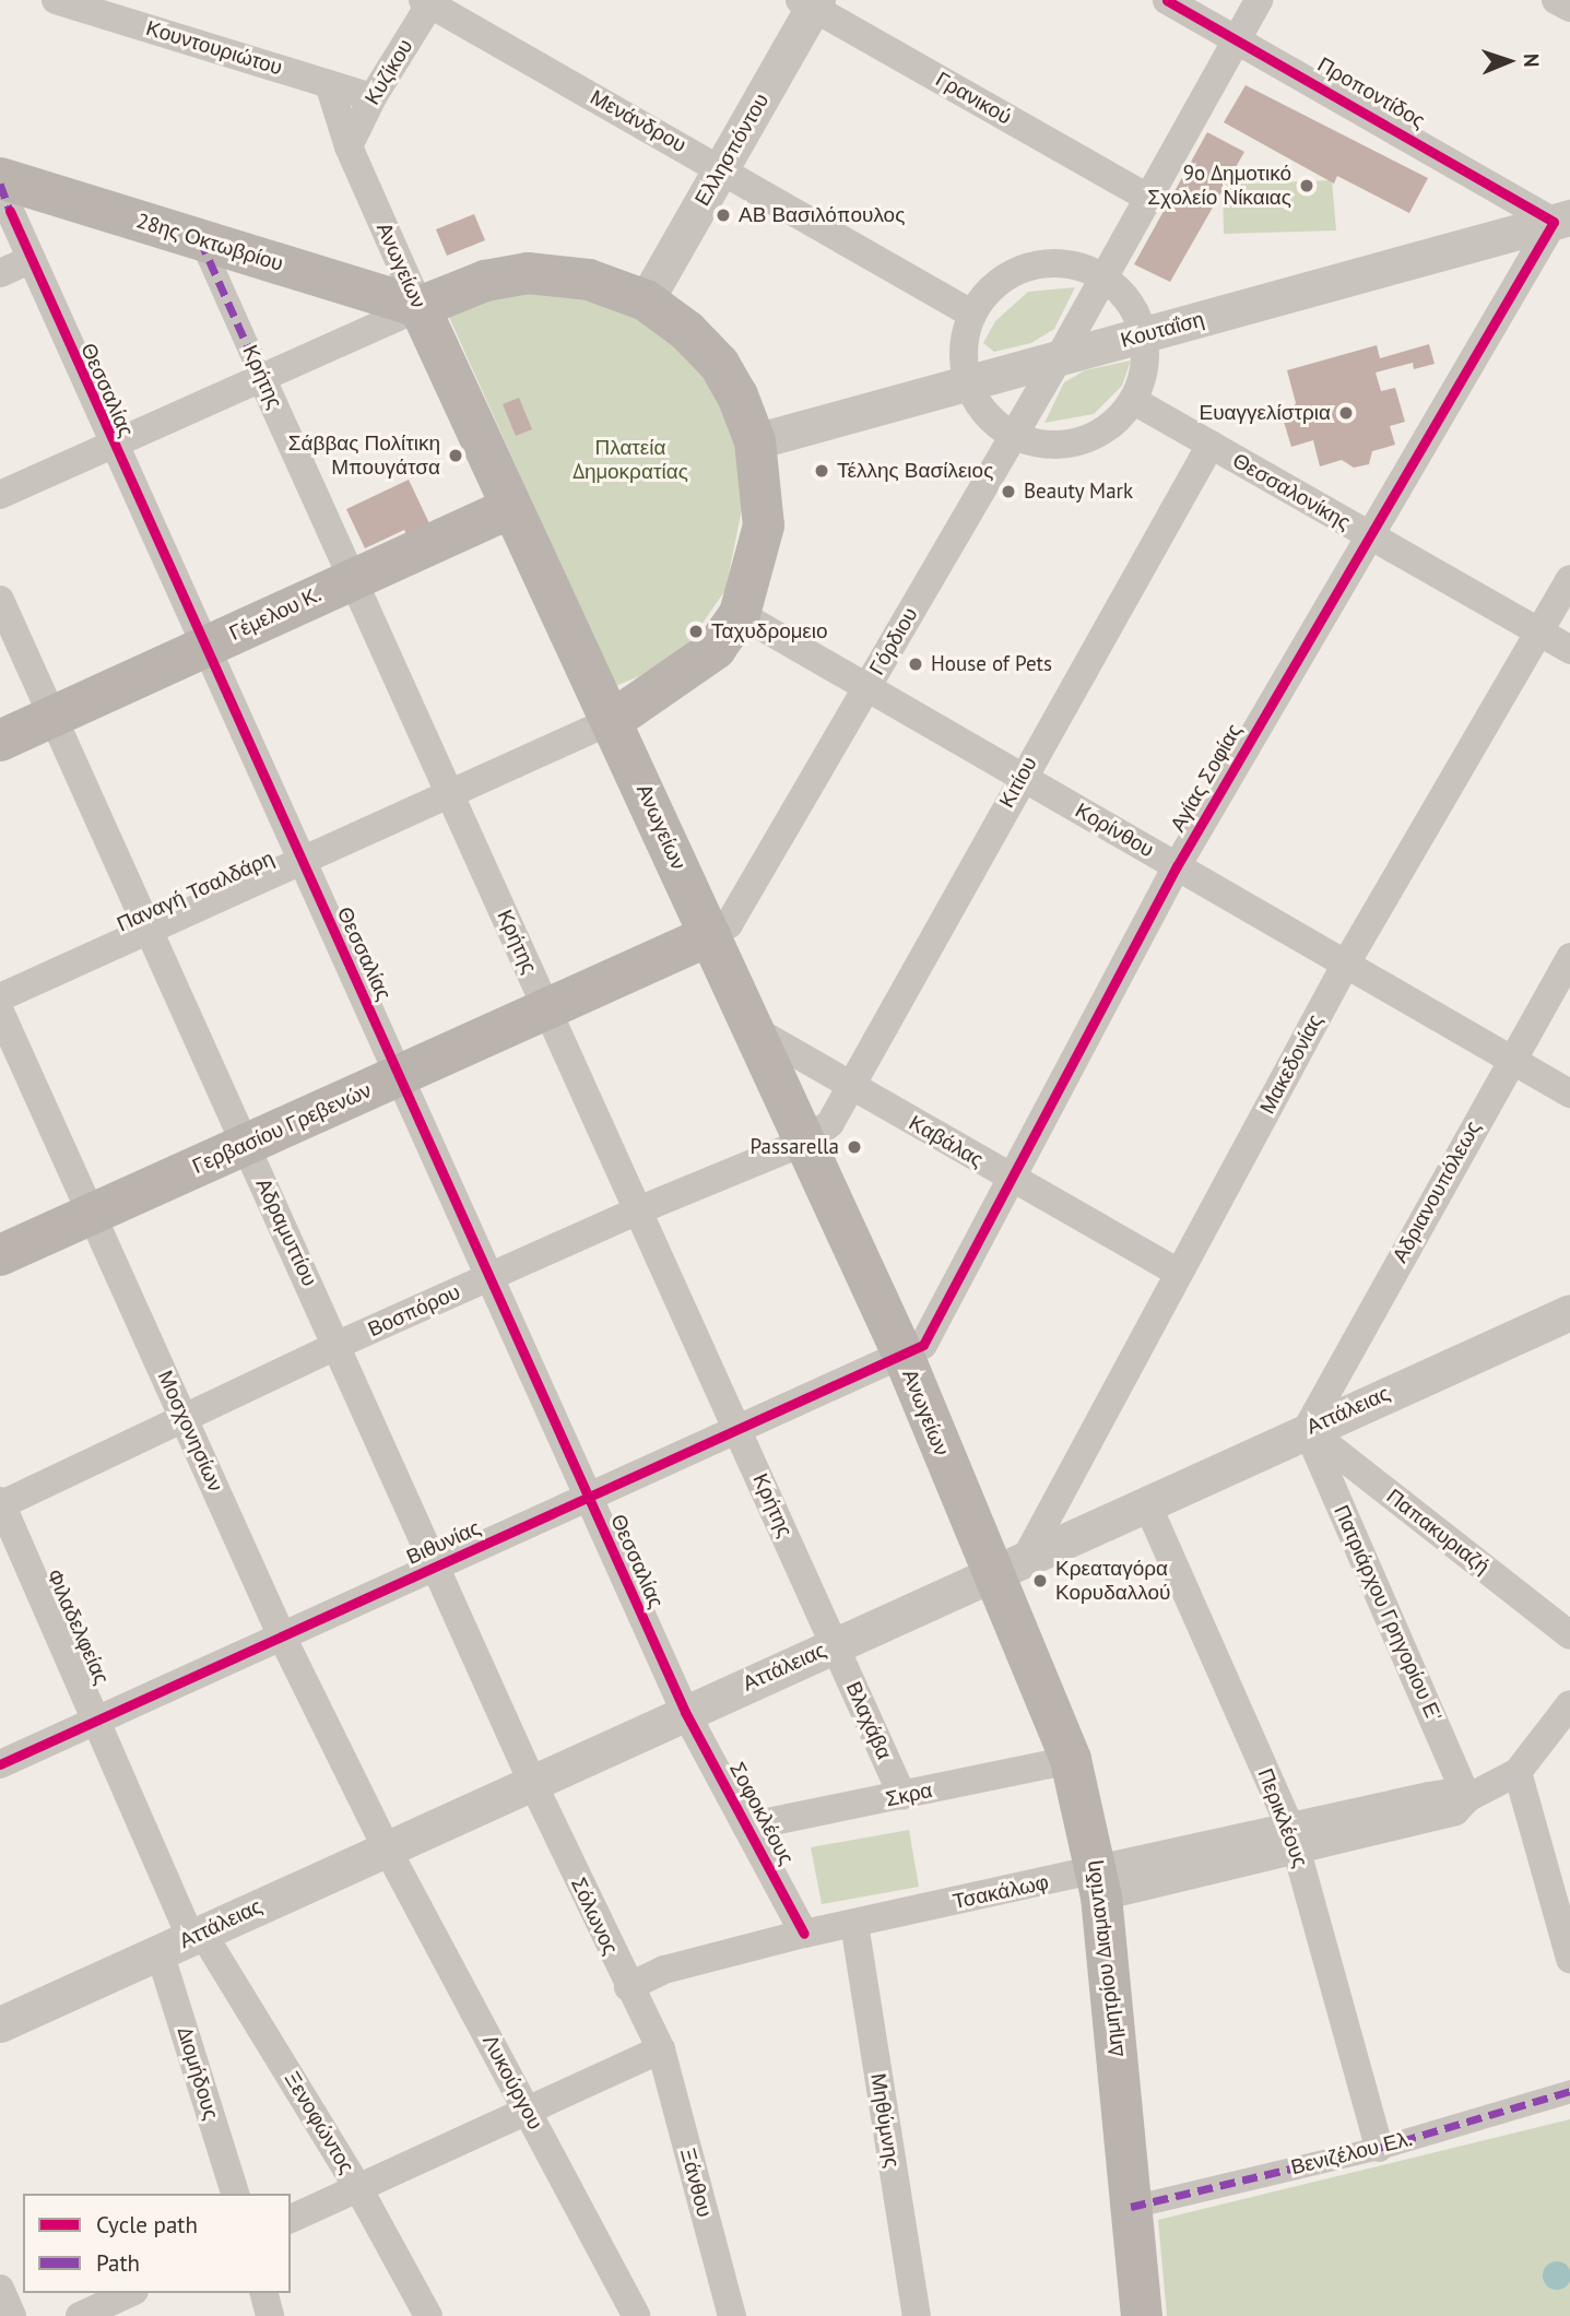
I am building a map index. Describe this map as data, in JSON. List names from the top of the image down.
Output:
{
  "streets": {
    "main road": [
      "28ης Οκτωβρίου",
      "Ανωγείων",
      "Γέμελου Κ.",
      "Γερβασίου Γρεβενών",
      "Δημητρίου Διαμαντίδη"
    ],
    "street": [
      "Κουντουριώτου",
      "Κυζίκου",
      "Προποντίδος",
      "Γρανικού",
      "Μενάνδρου",
      "Ελλησπόντου",
      "Κουταΐση",
      "Κρήτης",
      "Θεσσαλίας",
      "Θεσσαλονίκης",
      "Γόρδιου",
      "Αγίας Σοφίας",
      "Κιτίου",
      "Κορίνθου",
      "Παναγή Τσαλδάρη",
      "Μακεδονίας",
      "Καβάλας",
      "Αδριανουπόλεως",
      "Αδραμυττίου",
      "Βοσπόρου",
      "Αττάλειας",
      "Μοσχονησίων",
      "Παπακυριαζή",
      "Βιθυνίας",
      "Πατριάρχου Γρηγορίου Ε'",
      "Φιλαδελφείας",
      "Βλαχάβα",
      "Σκρα",
      "Σοφοκλέους",
      "Περικλέους",
      "Τσακάλωφ",
      "Σόλωνος",
      "Διομήδους",
      "Λυκούργου",
      "Μηθύμνης",
      "Ξενοφώντος",
      "Βενιζέλου Ελ.",
      "Ξάνθου"
    ]
  },
  "crossings": [
    ["Κουντουριώτου", "Κυζίκου"],
    ["Κουντουριώτου", "Ανωγείων"],
    ["Κυζίκου", "Μενάνδρου"],
    ["Κυζίκου", "Ανωγείων"],
    ["Προποντίδος", "Κουταΐση"],
    ["Προποντίδος", "Γόρδιου"],
    ["Προποντίδος", "Αγίας Σοφίας"],
    ["Γρανικού", "Ελλησπόντου"],
    ["Γρανικού", "Γόρδιου"],
    ["Μενάνδρου", "Ελλησπόντου"],
    ["28ης Οκτωβρίου", "Ανωγείων"],
    ["28ης Οκτωβρίου", "Κρήτης"],
    ["28ης Οκτωβρίου", "Θεσσαλίας"],
    ["Ανωγείων", "Γέμελου Κ."],
    ["Ανωγείων", "Γόρδιου"],
    ["Ανωγείων", "Αγίας Σοφίας"],
    ["Ανωγείων", "Κιτίου"],
    ["Ανωγείων", "Παναγή Τσαλδάρη"],
    ["Ανωγείων", "Γερβασίου Γρεβενών"],
    ["Ανωγείων", "Καβάλας"],
    ["Ανωγείων", "Βοσπόρου"],
    ["Ανωγείων", "Αττάλειας"],
    ["Ανωγείων", "Βιθυνίας"],
    ["Ανωγείων", "Δημητρίου Διαμαντίδη"],
    ["Κουταΐση", "Γόρδιου"],
    ["Κουταΐση", "Αγίας Σοφίας"],
    ["Κρήτης", "Γέμελου Κ."],
    ["Κρήτης", "Παναγή Τσαλδάρη"],
    ["Κρήτης", "Γερβασίου Γρεβενών"],
    ["Κρήτης", "Βοσπόρου"],
    ["Κρήτης", "Αττάλειας"],
    ["Κρήτης", "Βιθυνίας"],
    ["Κρήτης", "Βλαχάβα"],
    ["Θεσσαλίας", "Γέμελου Κ."],
    ["Θεσσαλίας", "Παναγή Τσαλδάρη"],
    ["Θεσσαλίας", "Γερβασίου Γρεβενών"],
    ["Θεσσαλίας", "Βοσπόρου"],
    ["Θεσσαλίας", "Αττάλειας"],
    ["Θεσσαλίας", "Βιθυνίας"],
    ["Θεσσαλίας", "Σοφοκλέους"],
    ["Θεσσαλονίκης", "Αγίας Σοφίας"],
    ["Θεσσαλονίκης", "Κιτίου"],
    ["Θεσσαλονίκης", "Μακεδονίας"],
    ["Γέμελου Κ.", "Αδραμυττίου"],
    ["Γόρδιου", "Κορίνθου"],
    ["Γόρδιου", "Γερβασίου Γρεβενών"],
    ["Αγίας Σοφίας", "Κορίνθου"],
    ["Αγίας Σοφίας", "Καβάλας"],
    ["Αγίας Σοφίας", "Βιθυνίας"],
    ["Κιτίου", "Κορίνθου"],
    ["Κιτίου", "Καβάλας"],
    ["Κιτίου", "Βοσπόρου"],
    ["Κορίνθου", "Μακεδονίας"],
    ["Κορίνθου", "Αδριανουπόλεως"],
    ["Παναγή Τσαλδάρη", "Αδραμυττίου"],
    ["Μακεδονίας", "Καβάλας"],
    ["Μακεδονίας", "Αττάλειας"],
    ["Γερβασίου Γρεβενών", "Αδραμυττίου"],
    ["Γερβασίου Γρεβενών", "Μοσχονησίων"],
    ["Αδριανουπόλεως", "Αττάλειας"],
    ["Αδριανουπόλεως", "Παπακυριαζή"],
    ["Αδριανουπόλεως", "Πατριάρχου Γρηγορίου Ε'"],
    ["Αδραμυττίου", "Βοσπόρου"],
    ["Αδραμυττίου", "Αττάλειας"],
    ["Αδραμυττίου", "Βιθυνίας"],
    ["Αδραμυττίου", "Σόλωνος"],
    ["Βοσπόρου", "Μοσχονησίων"],
    ["Βοσπόρου", "Φιλαδελφείας"],
    ["Αττάλειας", "Μοσχονησίων"],
    ["Αττάλειας", "Παπακυριαζή"],
    ["Αττάλειας", "Πατριάρχου Γρηγορίου Ε'"],
    ["Αττάλειας", "Φιλαδελφείας"],
    ["Αττάλειας", "Βλαχάβα"],
    ["Αττάλειας", "Σοφοκλέους"],
    ["Αττάλειας", "Περικλέους"],
    ["Αττάλειας", "Σόλωνος"],
    ["Αττάλειας", "Δημητρίου Διαμαντίδη"],
    ["Αττάλειας", "Διομήδους"],
    ["Αττάλειας", "Λυκούργου"],
    ["Αττάλειας", "Ξενοφώντος"],
    ["Μοσχονησίων", "Βιθυνίας"],
    ["Μοσχονησίων", "Λυκούργου"],
    ["Παπακυριαζή", "Πατριάρχου Γρηγορίου Ε'"],
    ["Βιθυνίας", "Φιλαδελφείας"],
    ["Πατριάρχου Γρηγορίου Ε'", "Τσακάλωφ"],
    ["Φιλαδελφείας", "Διομήδους"],
    ["Φιλαδελφείας", "Ξενοφώντος"],
    ["Βλαχάβα", "Σκρα"],
    ["Σκρα", "Σοφοκλέους"],
    ["Σκρα", "Δημητρίου Διαμαντίδη"],
    ["Σοφοκλέους", "Τσακάλωφ"],
    ["Περικλέους", "Τσακάλωφ"],
    ["Περικλέους", "Βενιζέλου Ελ."],
    ["Τσακάλωφ", "Σόλωνος"],
    ["Τσακάλωφ", "Δημητρίου Διαμαντίδη"],
    ["Τσακάλωφ", "Μηθύμνης"],
    ["Σόλωνος", "Ξάνθου"],
    ["Δημητρίου Διαμαντίδη", "Βενιζέλου Ελ."],
    ["Διομήδους", "Ξενοφώντος"]
  ],
  "parks": ["Πλατεία Δημοκρατίας"],
  "places": [
    "9o Δημοτικό Σχολείο Νίκαιας",
    "ΑΒ Βασιλόπουλος",
    "Ευαγγελίστρια",
    "Σάββας Πολίτικη Μπουγάτσα",
    "Τέλλης Βασίλειος",
    "Beauty Mark",
    "Ταχυδρομειο",
    "House of Pets",
    "Passarella",
    "Κρεαταγόρα Κορυδαλλού"
  ],
  "legend": ["Cycle path", "Path"],
  "north": "right"
}
